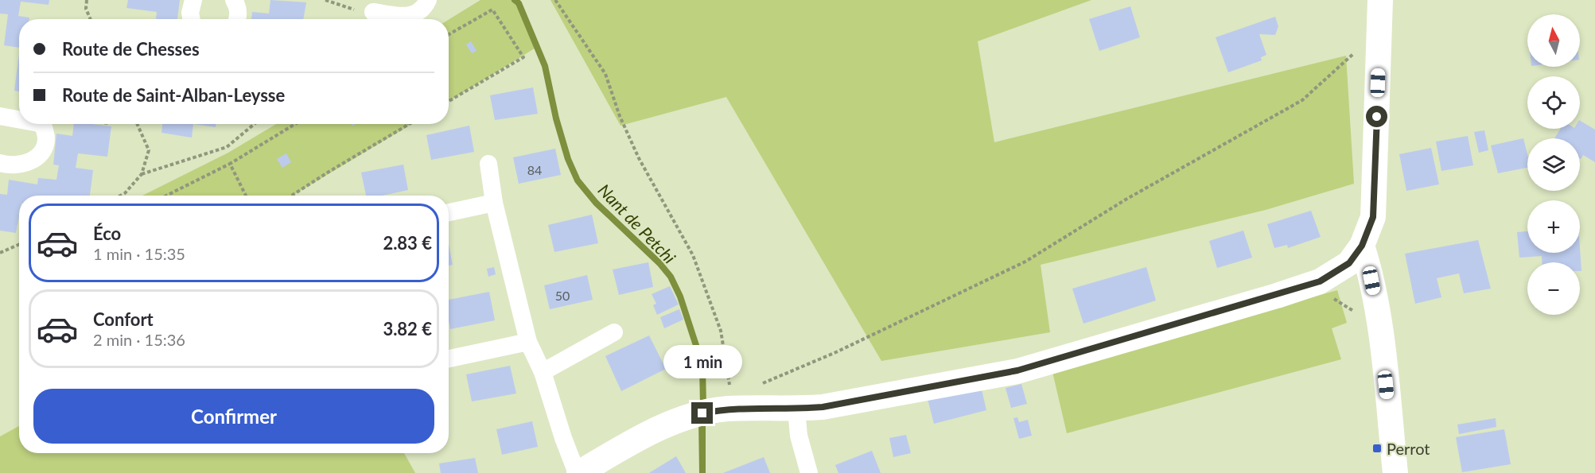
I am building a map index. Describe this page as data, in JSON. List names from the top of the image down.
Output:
{
  "water": ["Nant de Petchi"],
  "places": {
    "transit": ["Perrot"]
  },
  "house_numbers": ["84", "50"],
  "north": "top",
  "page": {
    "map_buttons": ["+", "−"],
    "banner": ["Route de Chesses", "Route de Saint-Alban-Leysse"],
    "list": [
      {
        "name": "Éco",
        "note": "1 min · 15:35",
        "value": "2.83 €"
      },
      {
        "name": "Confort",
        "note": "2 min · 15:36",
        "value": "3.82 €"
      }
    ],
    "bubble": "1 min",
    "buttons": "Confirmer"
  }
}
